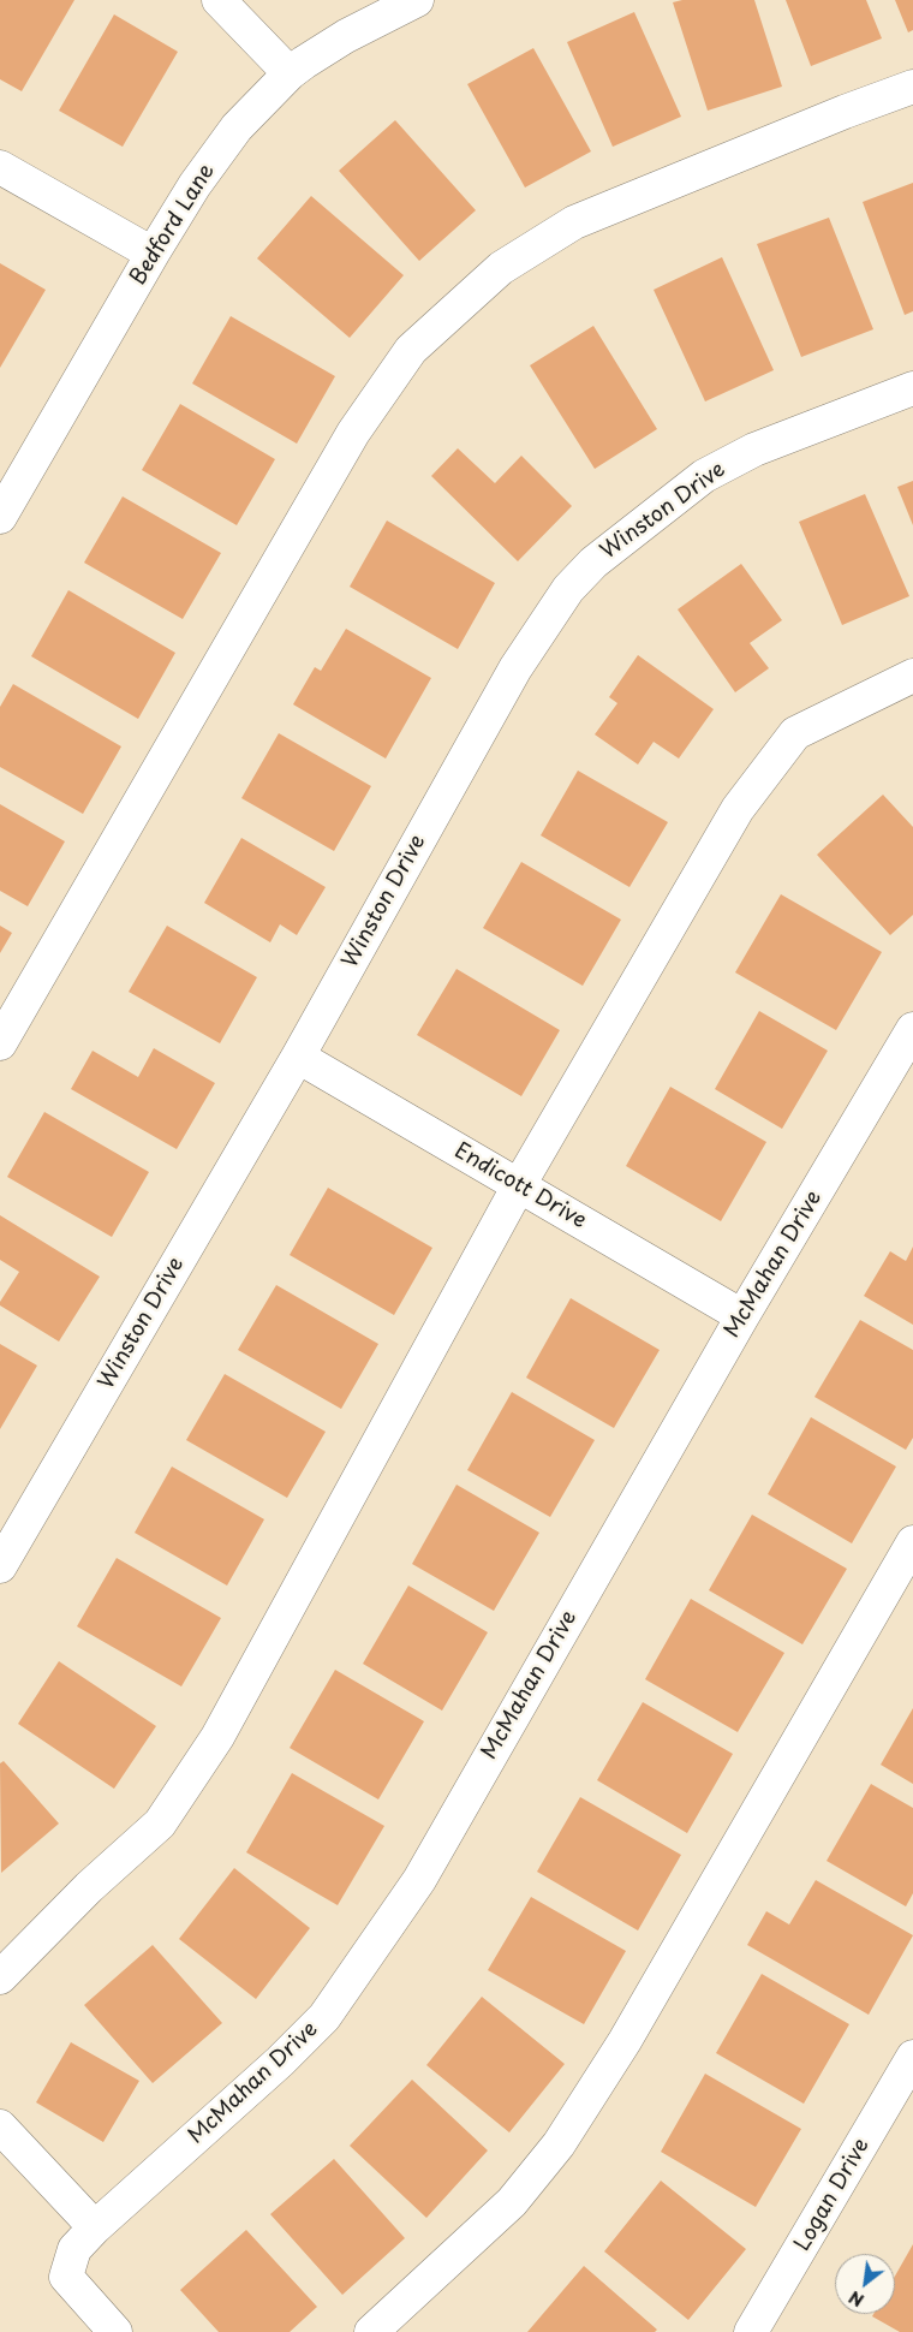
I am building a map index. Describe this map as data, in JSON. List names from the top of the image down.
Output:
{
  "streets": {
    "street": [
      "Bedford Lane",
      "Winston Drive",
      "Endicott Drive",
      "McMahan Drive",
      "Logan Drive"
    ]
  },
  "crossings": [
    ["Winston Drive", "Endicott Drive"],
    ["Endicott Drive", "McMahan Drive"]
  ],
  "north": "bottom left"
}
